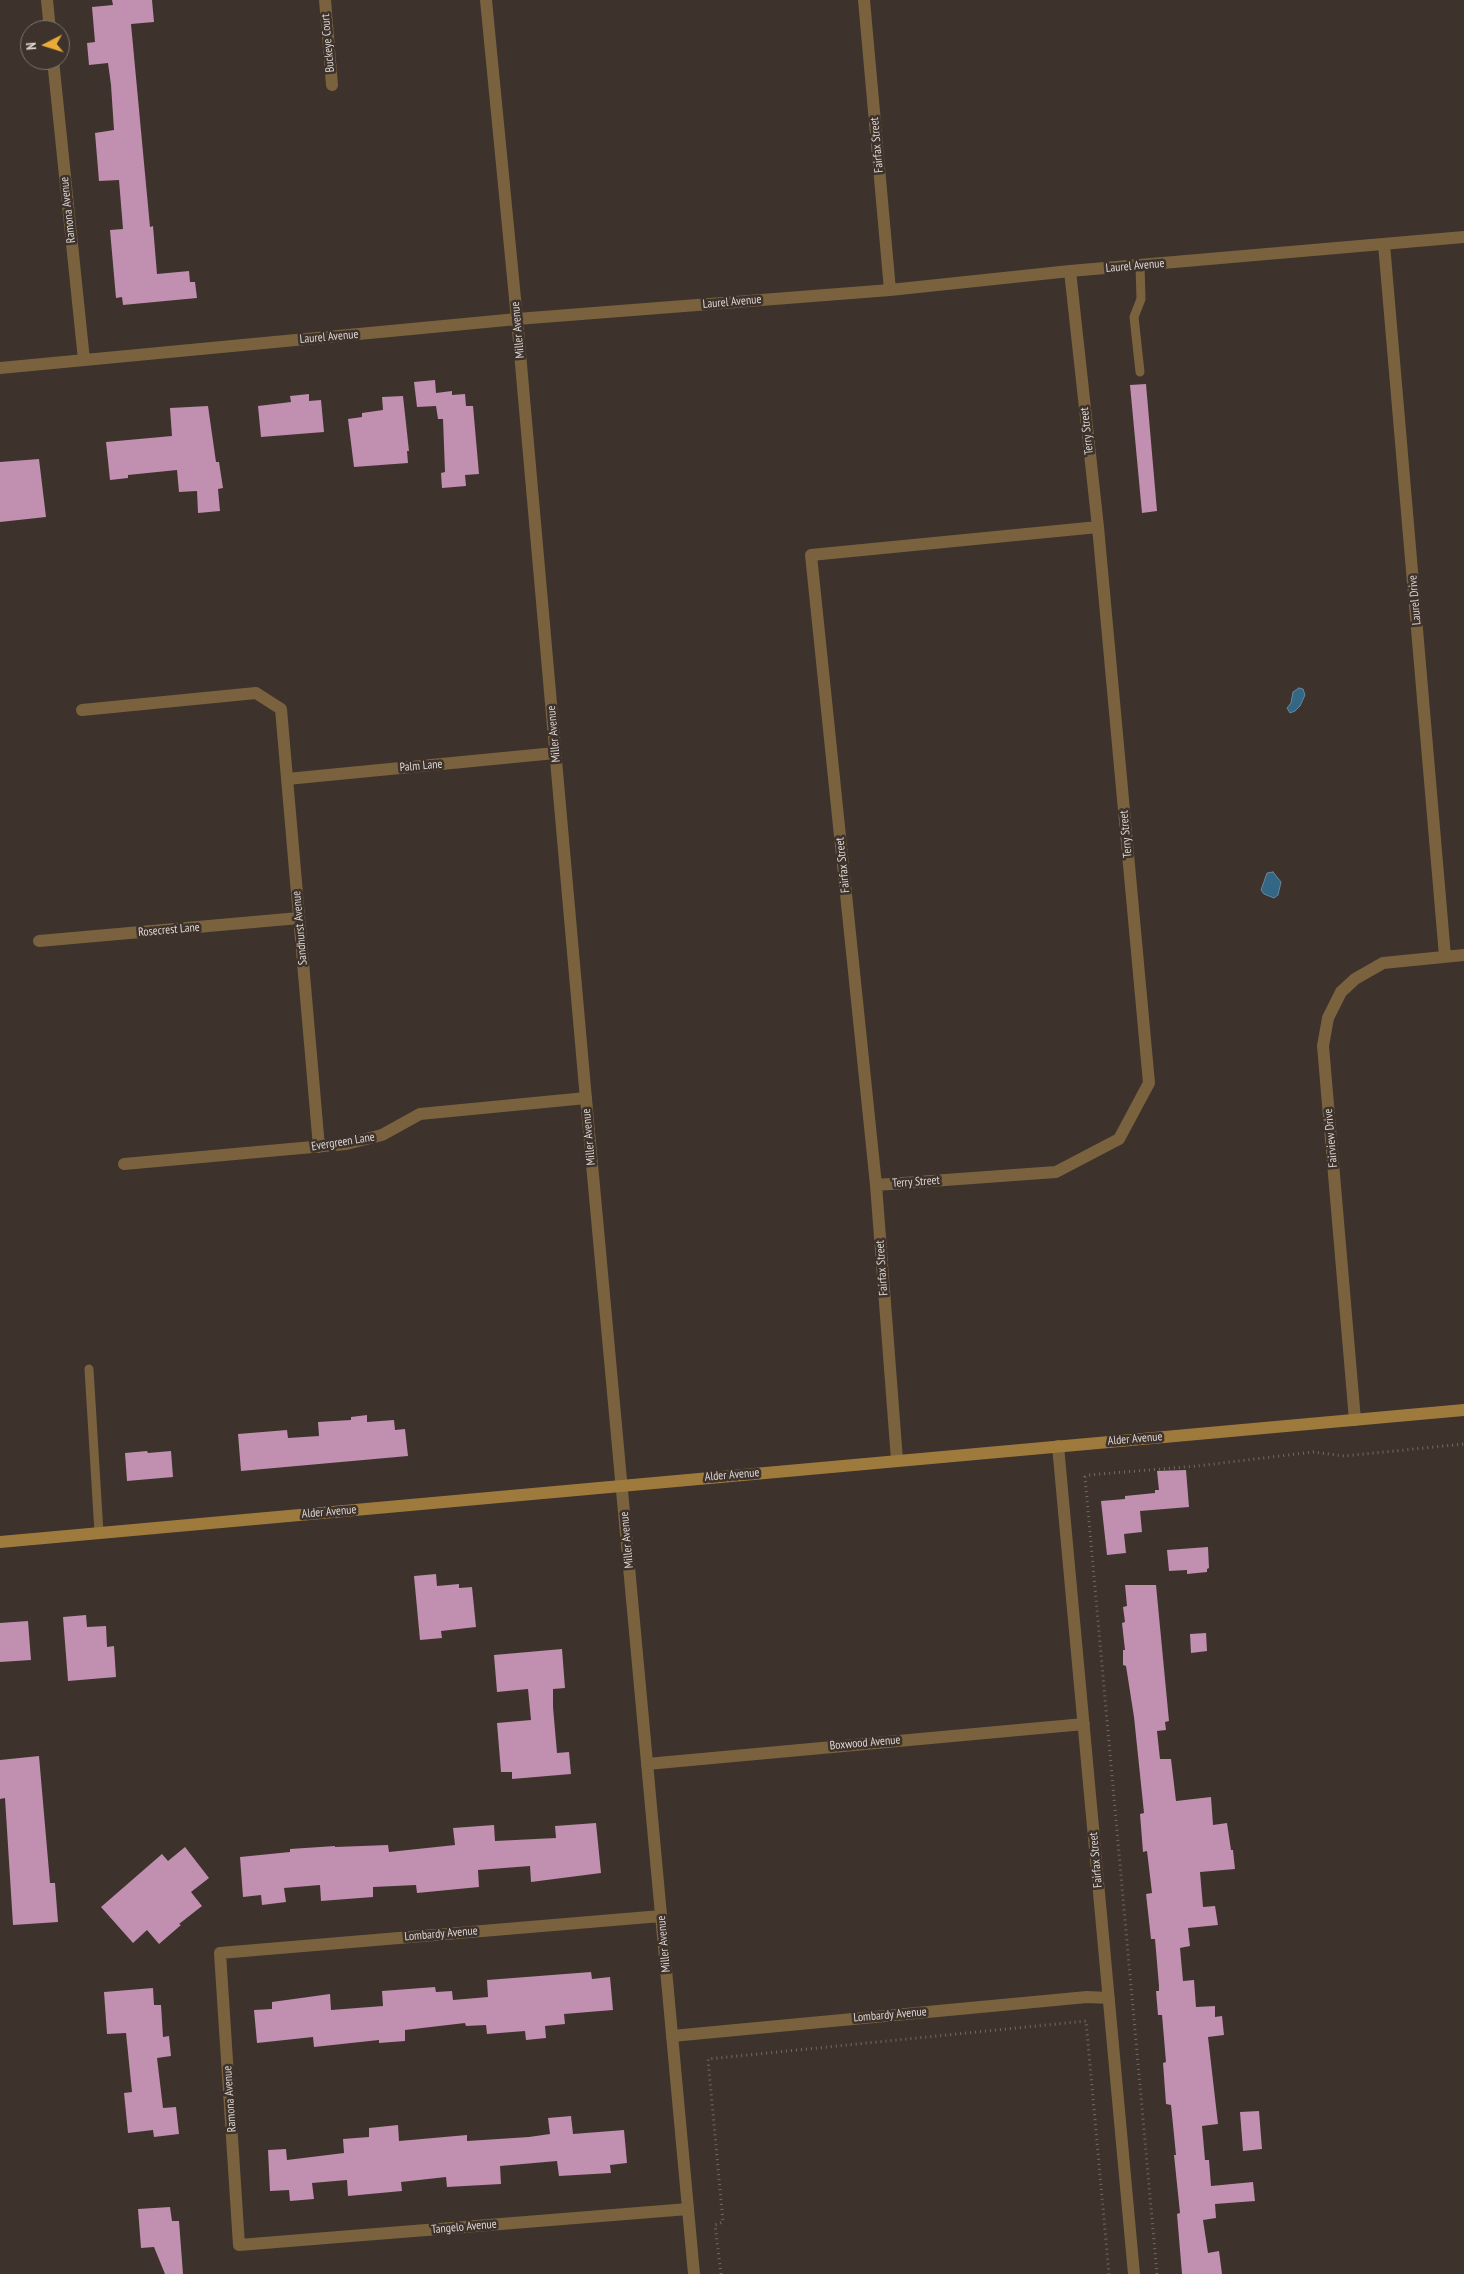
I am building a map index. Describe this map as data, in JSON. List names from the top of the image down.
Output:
{
  "streets": {
    "main road": ["Alder Avenue"],
    "street": [
      "Buckeye Court",
      "Fairfax Street",
      "Ramona Avenue",
      "Laurel Avenue",
      "Miller Avenue",
      "Terry Street",
      "Laurel Drive",
      "Palm Lane",
      "Sandhurst Avenue",
      "Rosecrest Lane",
      "Fairview Drive",
      "Evergreen Lane",
      "Boxwood Avenue",
      "Lombardy Avenue",
      "Tangelo Avenue"
    ]
  },
  "crossings": [
    ["Fairfax Street", "Laurel Avenue"],
    ["Fairfax Street", "Terry Street"],
    ["Fairfax Street", "Alder Avenue"],
    ["Fairfax Street", "Boxwood Avenue"],
    ["Fairfax Street", "Lombardy Avenue"],
    ["Ramona Avenue", "Laurel Avenue"],
    ["Ramona Avenue", "Lombardy Avenue"],
    ["Ramona Avenue", "Tangelo Avenue"],
    ["Laurel Avenue", "Miller Avenue"],
    ["Laurel Avenue", "Terry Street"],
    ["Laurel Avenue", "Laurel Drive"],
    ["Miller Avenue", "Palm Lane"],
    ["Miller Avenue", "Evergreen Lane"],
    ["Miller Avenue", "Alder Avenue"],
    ["Miller Avenue", "Boxwood Avenue"],
    ["Miller Avenue", "Lombardy Avenue"],
    ["Miller Avenue", "Tangelo Avenue"],
    ["Laurel Drive", "Fairview Drive"],
    ["Palm Lane", "Sandhurst Avenue"],
    ["Sandhurst Avenue", "Rosecrest Lane"],
    ["Sandhurst Avenue", "Evergreen Lane"],
    ["Fairview Drive", "Alder Avenue"]
  ],
  "north": "left"
}
